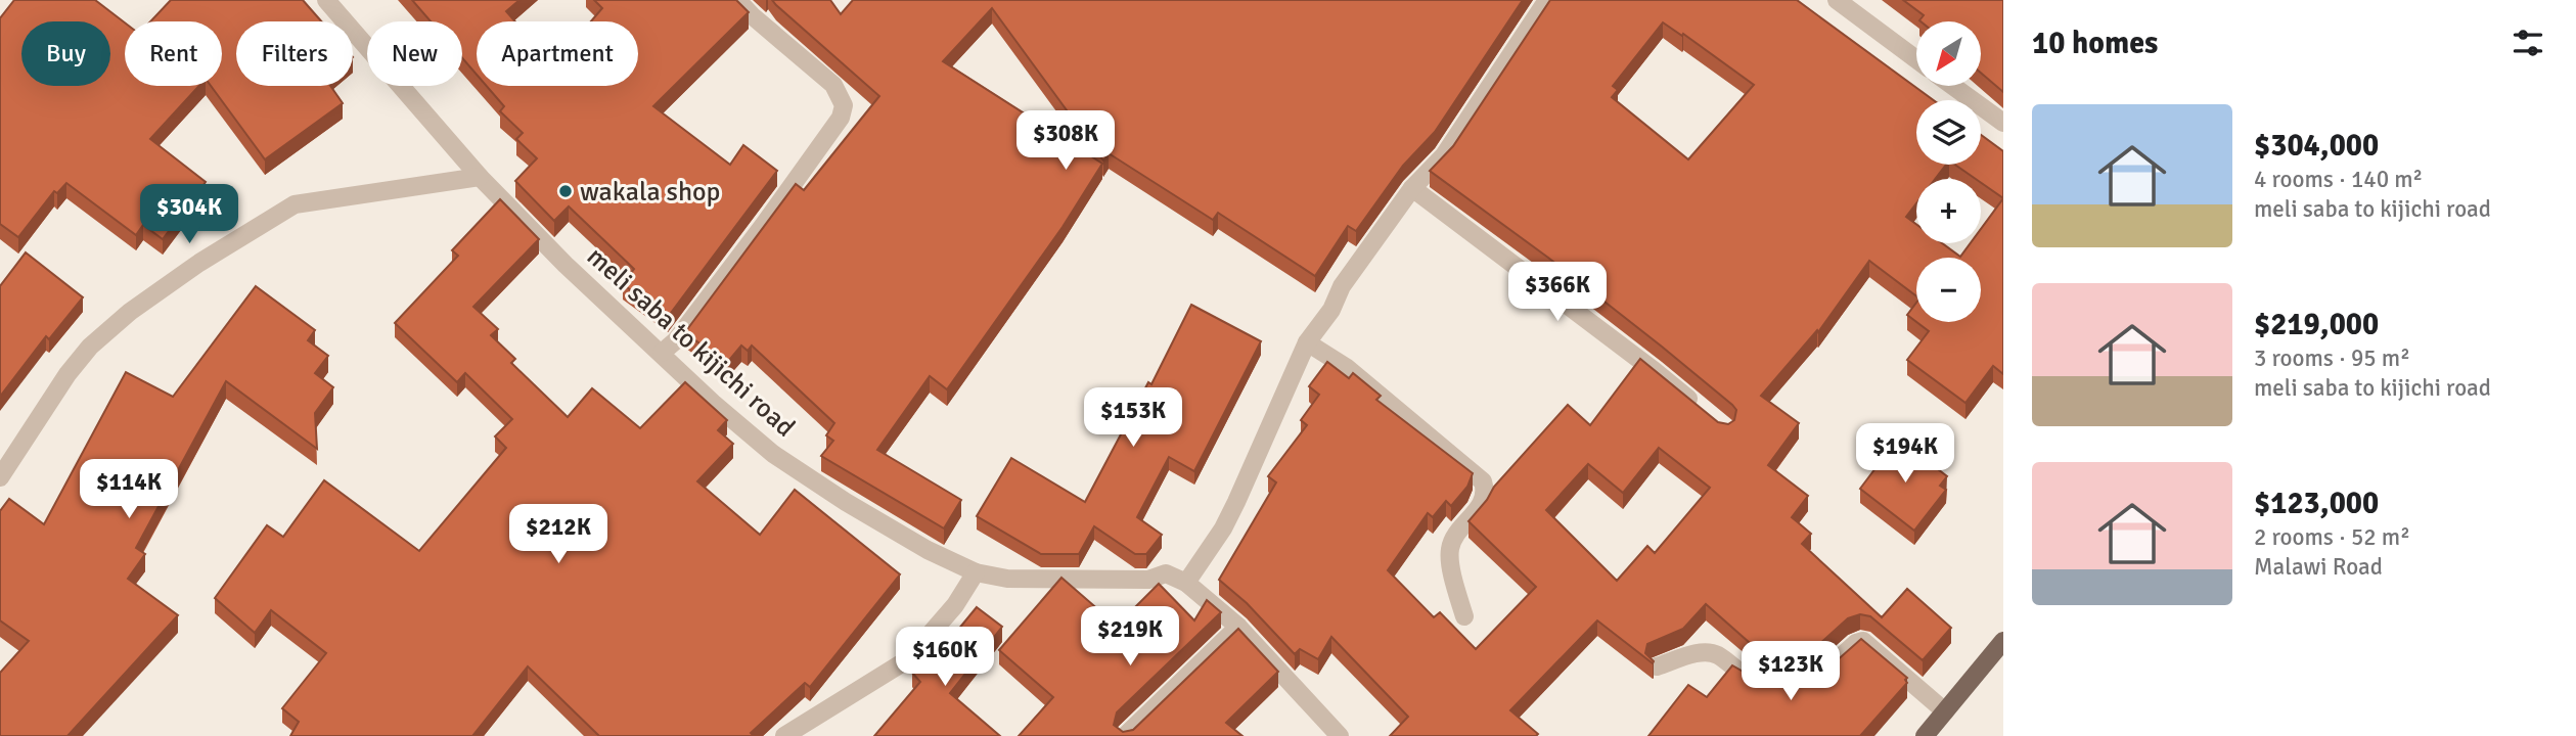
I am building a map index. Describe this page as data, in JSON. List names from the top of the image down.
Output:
{
  "streets": {
    "street": ["meli saba to kijichi road"]
  },
  "places": ["wakala shop"],
  "north": "bottom left",
  "page": {
    "heading": "10 homes",
    "map_buttons": ["+", "−"],
    "chip": [
      "Buy",
      "Rent",
      "Filters",
      "New",
      "Apartment"
    ],
    "list": [
      {
        "name": "$304,000",
        "note": "4 rooms · 140 m² · meli saba to kijichi road"
      },
      {
        "name": "$219,000",
        "note": "3 rooms · 95 m² · meli saba to kijichi road"
      },
      {
        "name": "$123,000",
        "note": "2 rooms · 52 m² · Malawi Road"
      }
    ],
    "price": [
      "$308K",
      "$304K",
      "$366K",
      "$153K",
      "$194K",
      "$114K",
      "$212K",
      "$219K",
      "$160K",
      "$123K"
    ]
  }
}
